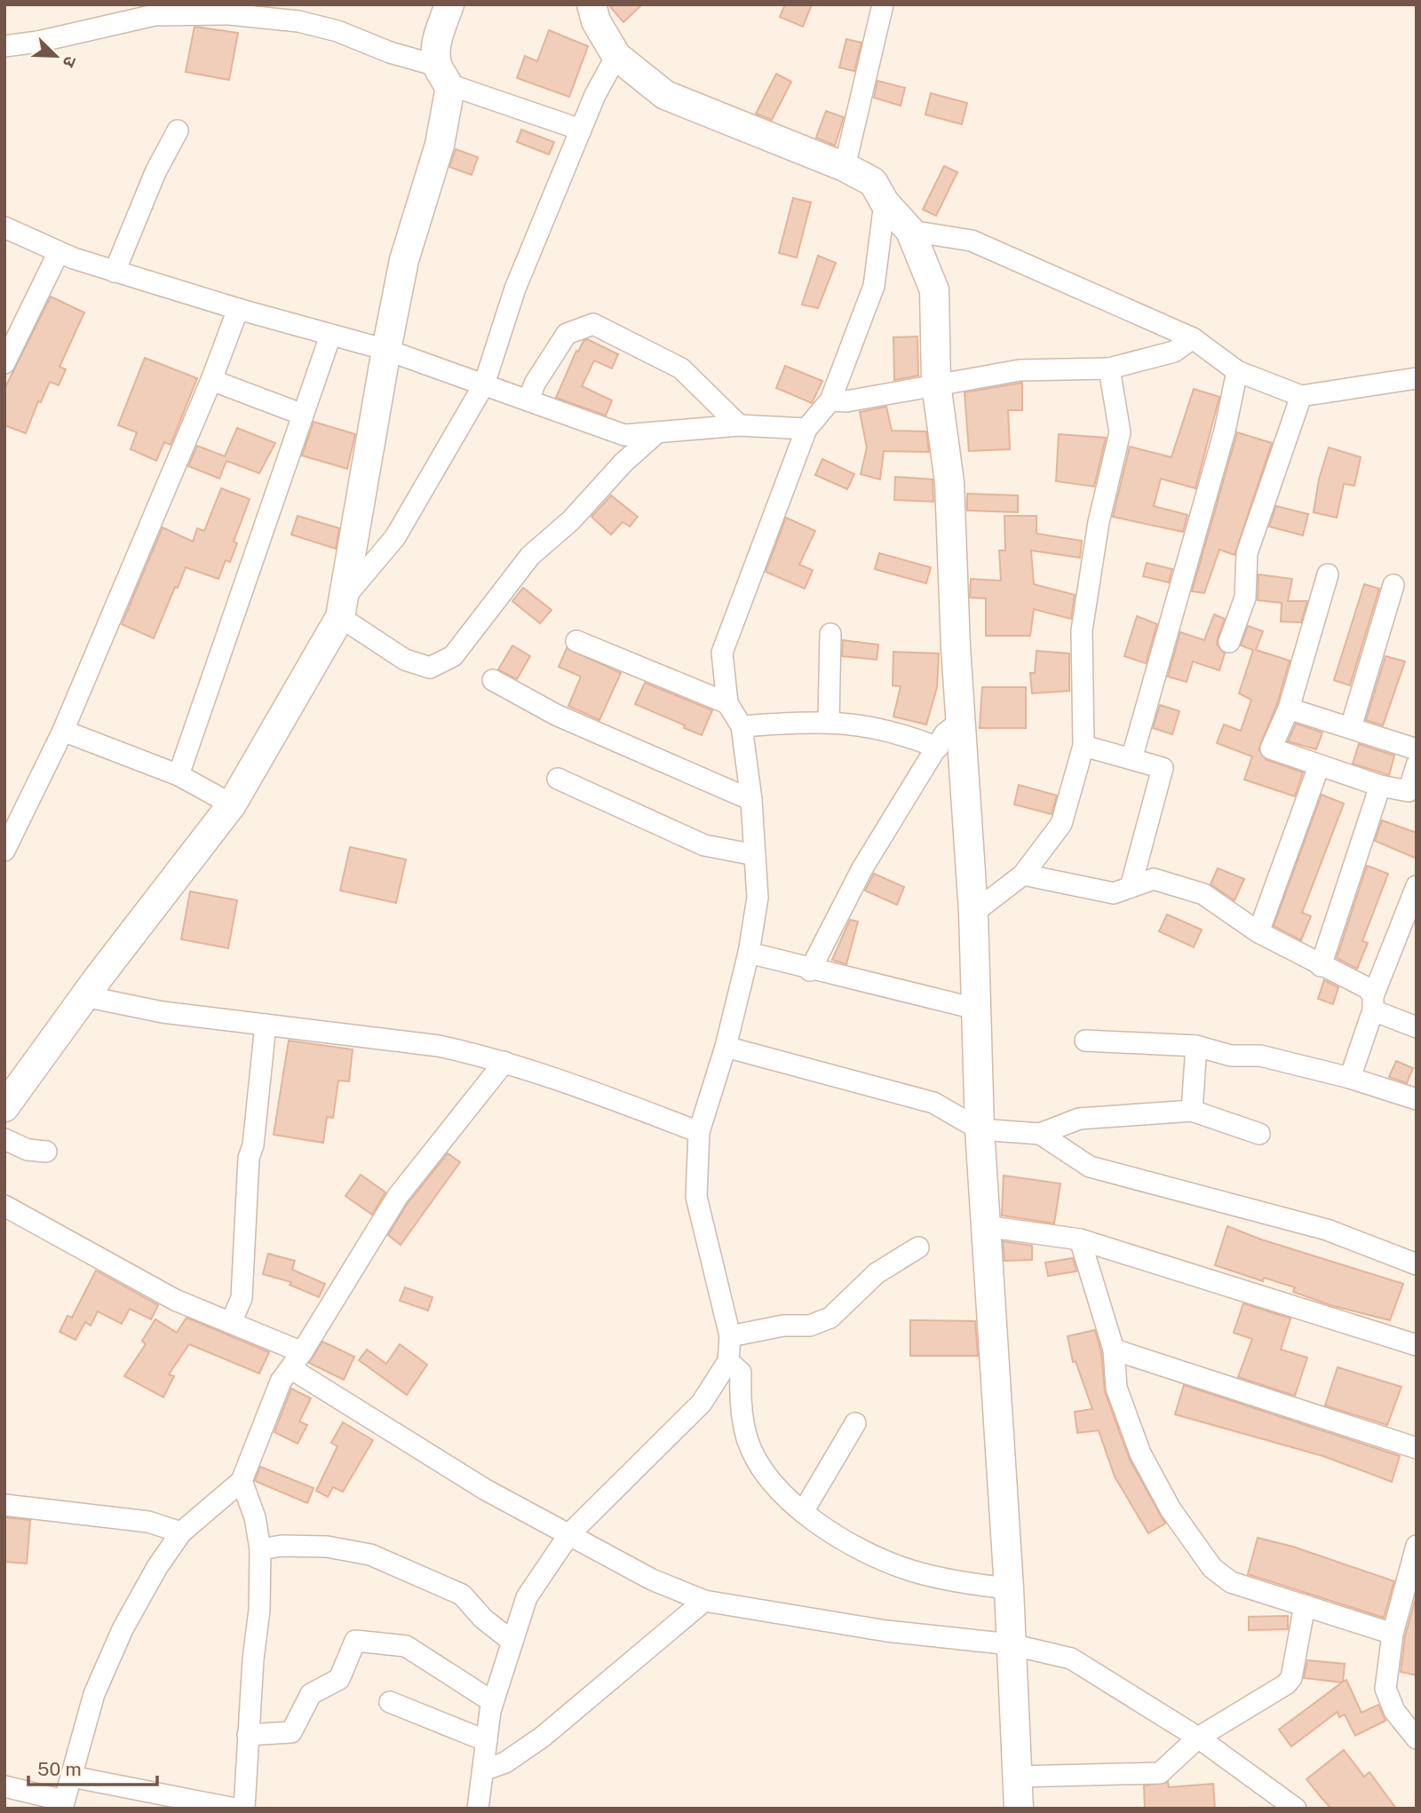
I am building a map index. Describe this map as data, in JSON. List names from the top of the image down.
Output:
{
  "scale_bar": "50 m",
  "north": "bottom right"
}
